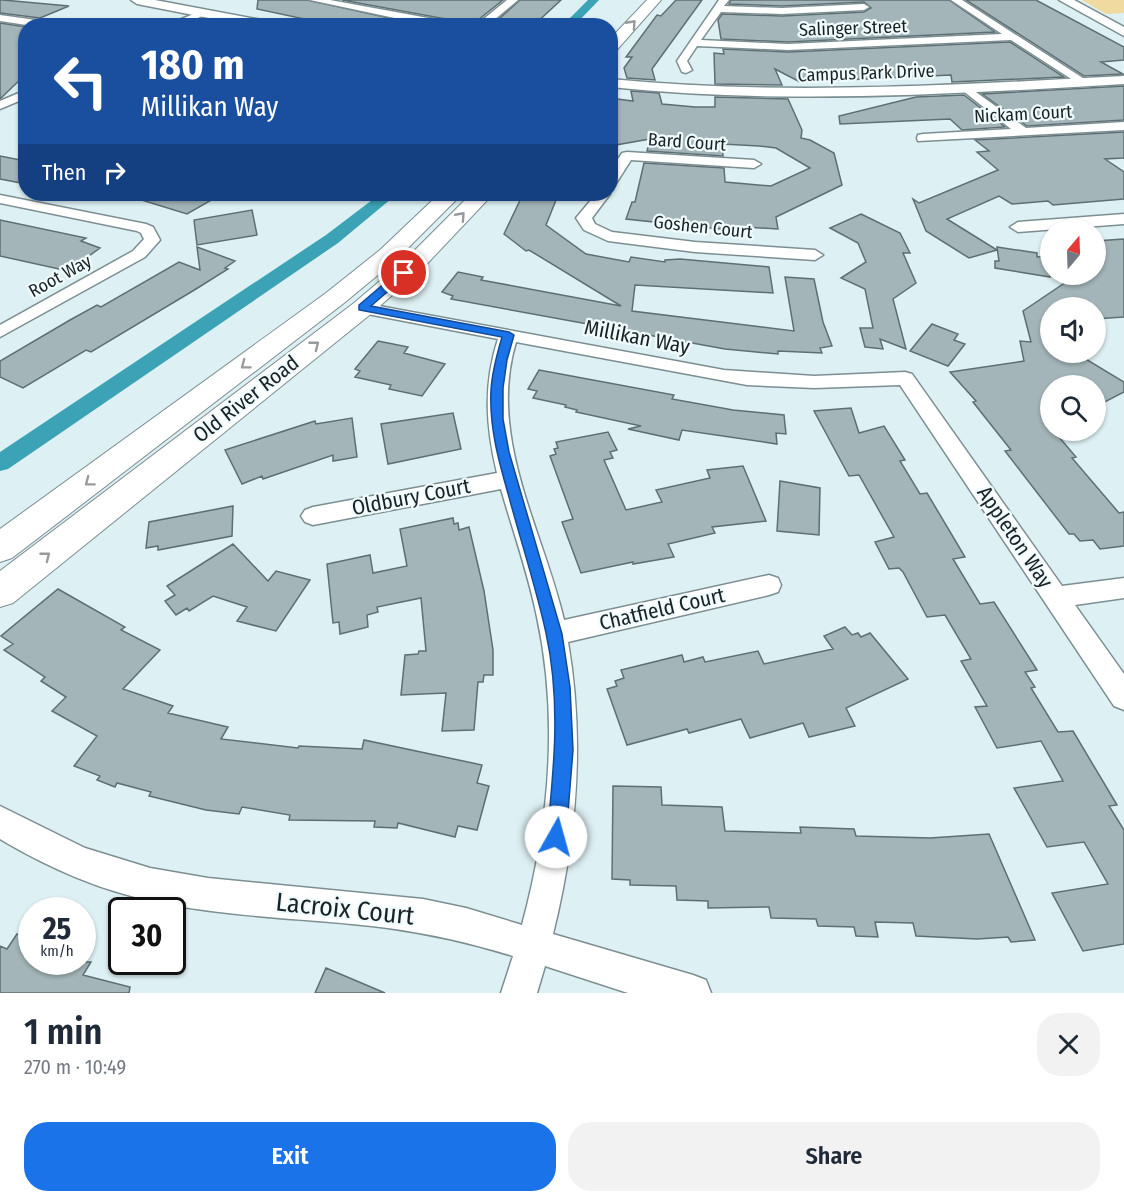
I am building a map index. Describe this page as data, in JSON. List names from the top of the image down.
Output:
{
  "streets": {
    "main road": ["Old River Road"],
    "street": [
      "Salinger Street",
      "Campus Park Drive",
      "Nickam Court",
      "Bard Court",
      "Goshen Court",
      "Root Way",
      "Millikan Way",
      "Oldbury Court",
      "Appleton Way",
      "Chatfield Court",
      "Lacroix Court"
    ]
  },
  "crossings": [
    ["Millikan Way", "Old River Road"],
    ["Millikan Way", "Appleton Way"]
  ],
  "north": "top",
  "page": {
    "turn": ["180 m", "Millikan Way"],
    "then": "Then",
    "speed": "25 km/h",
    "limit": "30",
    "heading": ["1 min", "270 m · 10:49"],
    "buttons": ["Exit", "Share"]
  }
}
